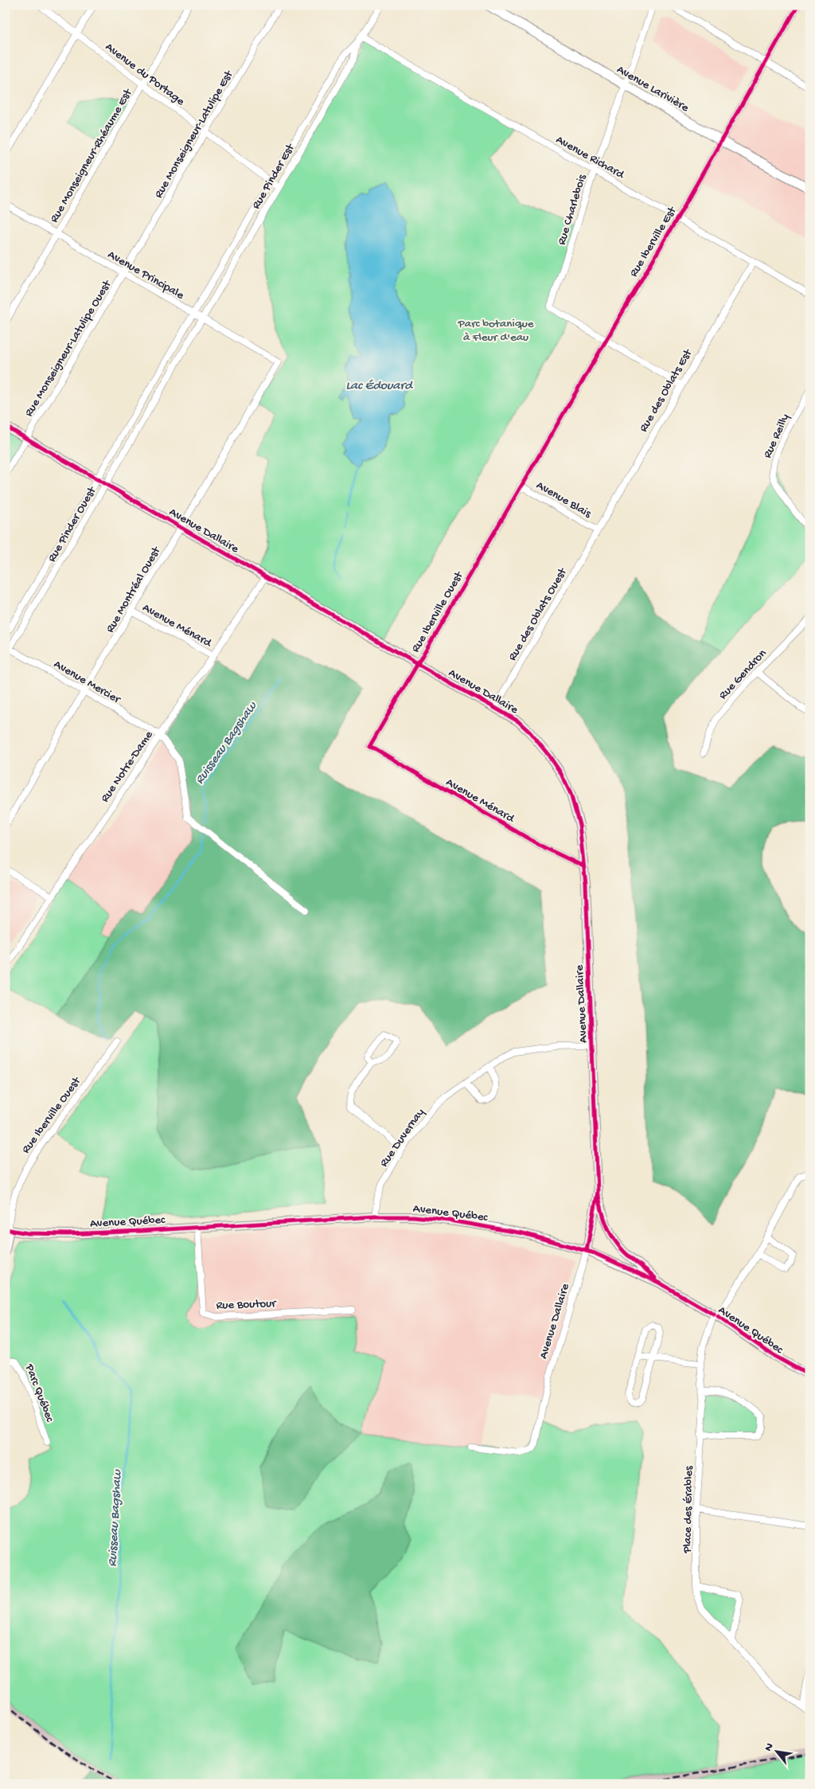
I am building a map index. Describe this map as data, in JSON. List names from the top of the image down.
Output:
{
  "streets": {
    "main road": ["Avenue Larivière"],
    "street": [
      "Avenue du Portage",
      "Rue Monseigneur-Latulipe Est",
      "Rue Monseigneur-Rhéaume Est",
      "Avenue Richard",
      "Rue Pinder Est",
      "Rue Charlebois",
      "Rue Iberville Est",
      "Avenue Principale",
      "Rue Monseigneur-Latulipe Ouest",
      "Rue des Oblats Est",
      "Rue Reilly",
      "Avenue Blais",
      "Rue Pinder Ouest",
      "Avenue Dallaire",
      "Rue Montréal Ouest",
      "Rue Iberville Ouest",
      "Rue des Oblats Ouest",
      "Avenue Ménard",
      "Rue Gendron",
      "Avenue Mercier",
      "Rue Notre-Dame",
      "Rue Duvernay",
      "Avenue Québec",
      "Rue Boutour",
      "Parc Québec",
      "Place des Érables"
    ]
  },
  "crossings": [
    ["Avenue du Portage", "Rue Monseigneur-Latulipe Est"],
    ["Avenue du Portage", "Rue Monseigneur-Rhéaume Est"],
    ["Avenue du Portage", "Rue Pinder Est"],
    ["Avenue Larivière", "Rue Charlebois"],
    ["Avenue Larivière", "Rue Iberville Est"],
    ["Rue Monseigneur-Latulipe Est", "Avenue Principale"],
    ["Rue Monseigneur-Latulipe Est", "Rue Monseigneur-Latulipe Ouest"],
    ["Rue Monseigneur-Rhéaume Est", "Avenue Principale"],
    ["Avenue Richard", "Rue Pinder Est"],
    ["Avenue Richard", "Rue Charlebois"],
    ["Avenue Richard", "Rue Iberville Est"],
    ["Avenue Richard", "Rue des Oblats Est"],
    ["Rue Pinder Est", "Avenue Principale"],
    ["Rue Pinder Est", "Rue Pinder Ouest"],
    ["Rue Charlebois", "Rue Iberville Est"],
    ["Rue Iberville Est", "Avenue Blais"],
    ["Rue Iberville Est", "Rue Iberville Ouest"],
    ["Avenue Principale", "Rue Monseigneur-Latulipe Ouest"],
    ["Avenue Principale", "Rue Pinder Ouest"],
    ["Avenue Principale", "Rue Montréal Ouest"],
    ["Rue Monseigneur-Latulipe Ouest", "Avenue Dallaire"],
    ["Rue des Oblats Est", "Avenue Blais"],
    ["Rue des Oblats Est", "Rue des Oblats Ouest"],
    ["Avenue Blais", "Rue Iberville Ouest"],
    ["Avenue Blais", "Rue des Oblats Ouest"],
    ["Rue Pinder Ouest", "Avenue Dallaire"],
    ["Rue Pinder Ouest", "Avenue Mercier"],
    ["Avenue Dallaire", "Rue Montréal Ouest"],
    ["Avenue Dallaire", "Rue Iberville Ouest"],
    ["Avenue Dallaire", "Rue des Oblats Ouest"],
    ["Avenue Dallaire", "Avenue Ménard"],
    ["Avenue Dallaire", "Rue Notre-Dame"],
    ["Avenue Dallaire", "Rue Duvernay"],
    ["Avenue Dallaire", "Avenue Québec"],
    ["Rue Montréal Ouest", "Avenue Ménard"],
    ["Rue Montréal Ouest", "Avenue Mercier"],
    ["Rue Iberville Ouest", "Avenue Ménard"],
    ["Rue Iberville Ouest", "Avenue Québec"],
    ["Avenue Ménard", "Rue Notre-Dame"],
    ["Avenue Mercier", "Rue Notre-Dame"],
    ["Rue Duvernay", "Avenue Québec"],
    ["Avenue Québec", "Rue Boutour"],
    ["Avenue Québec", "Place des Érables"]
  ],
  "water": ["Lac Édouard", "Ruisseau Bagshaw"],
  "parks": ["Parc botanique à Fleur d'eau"],
  "north": "top left"
}
